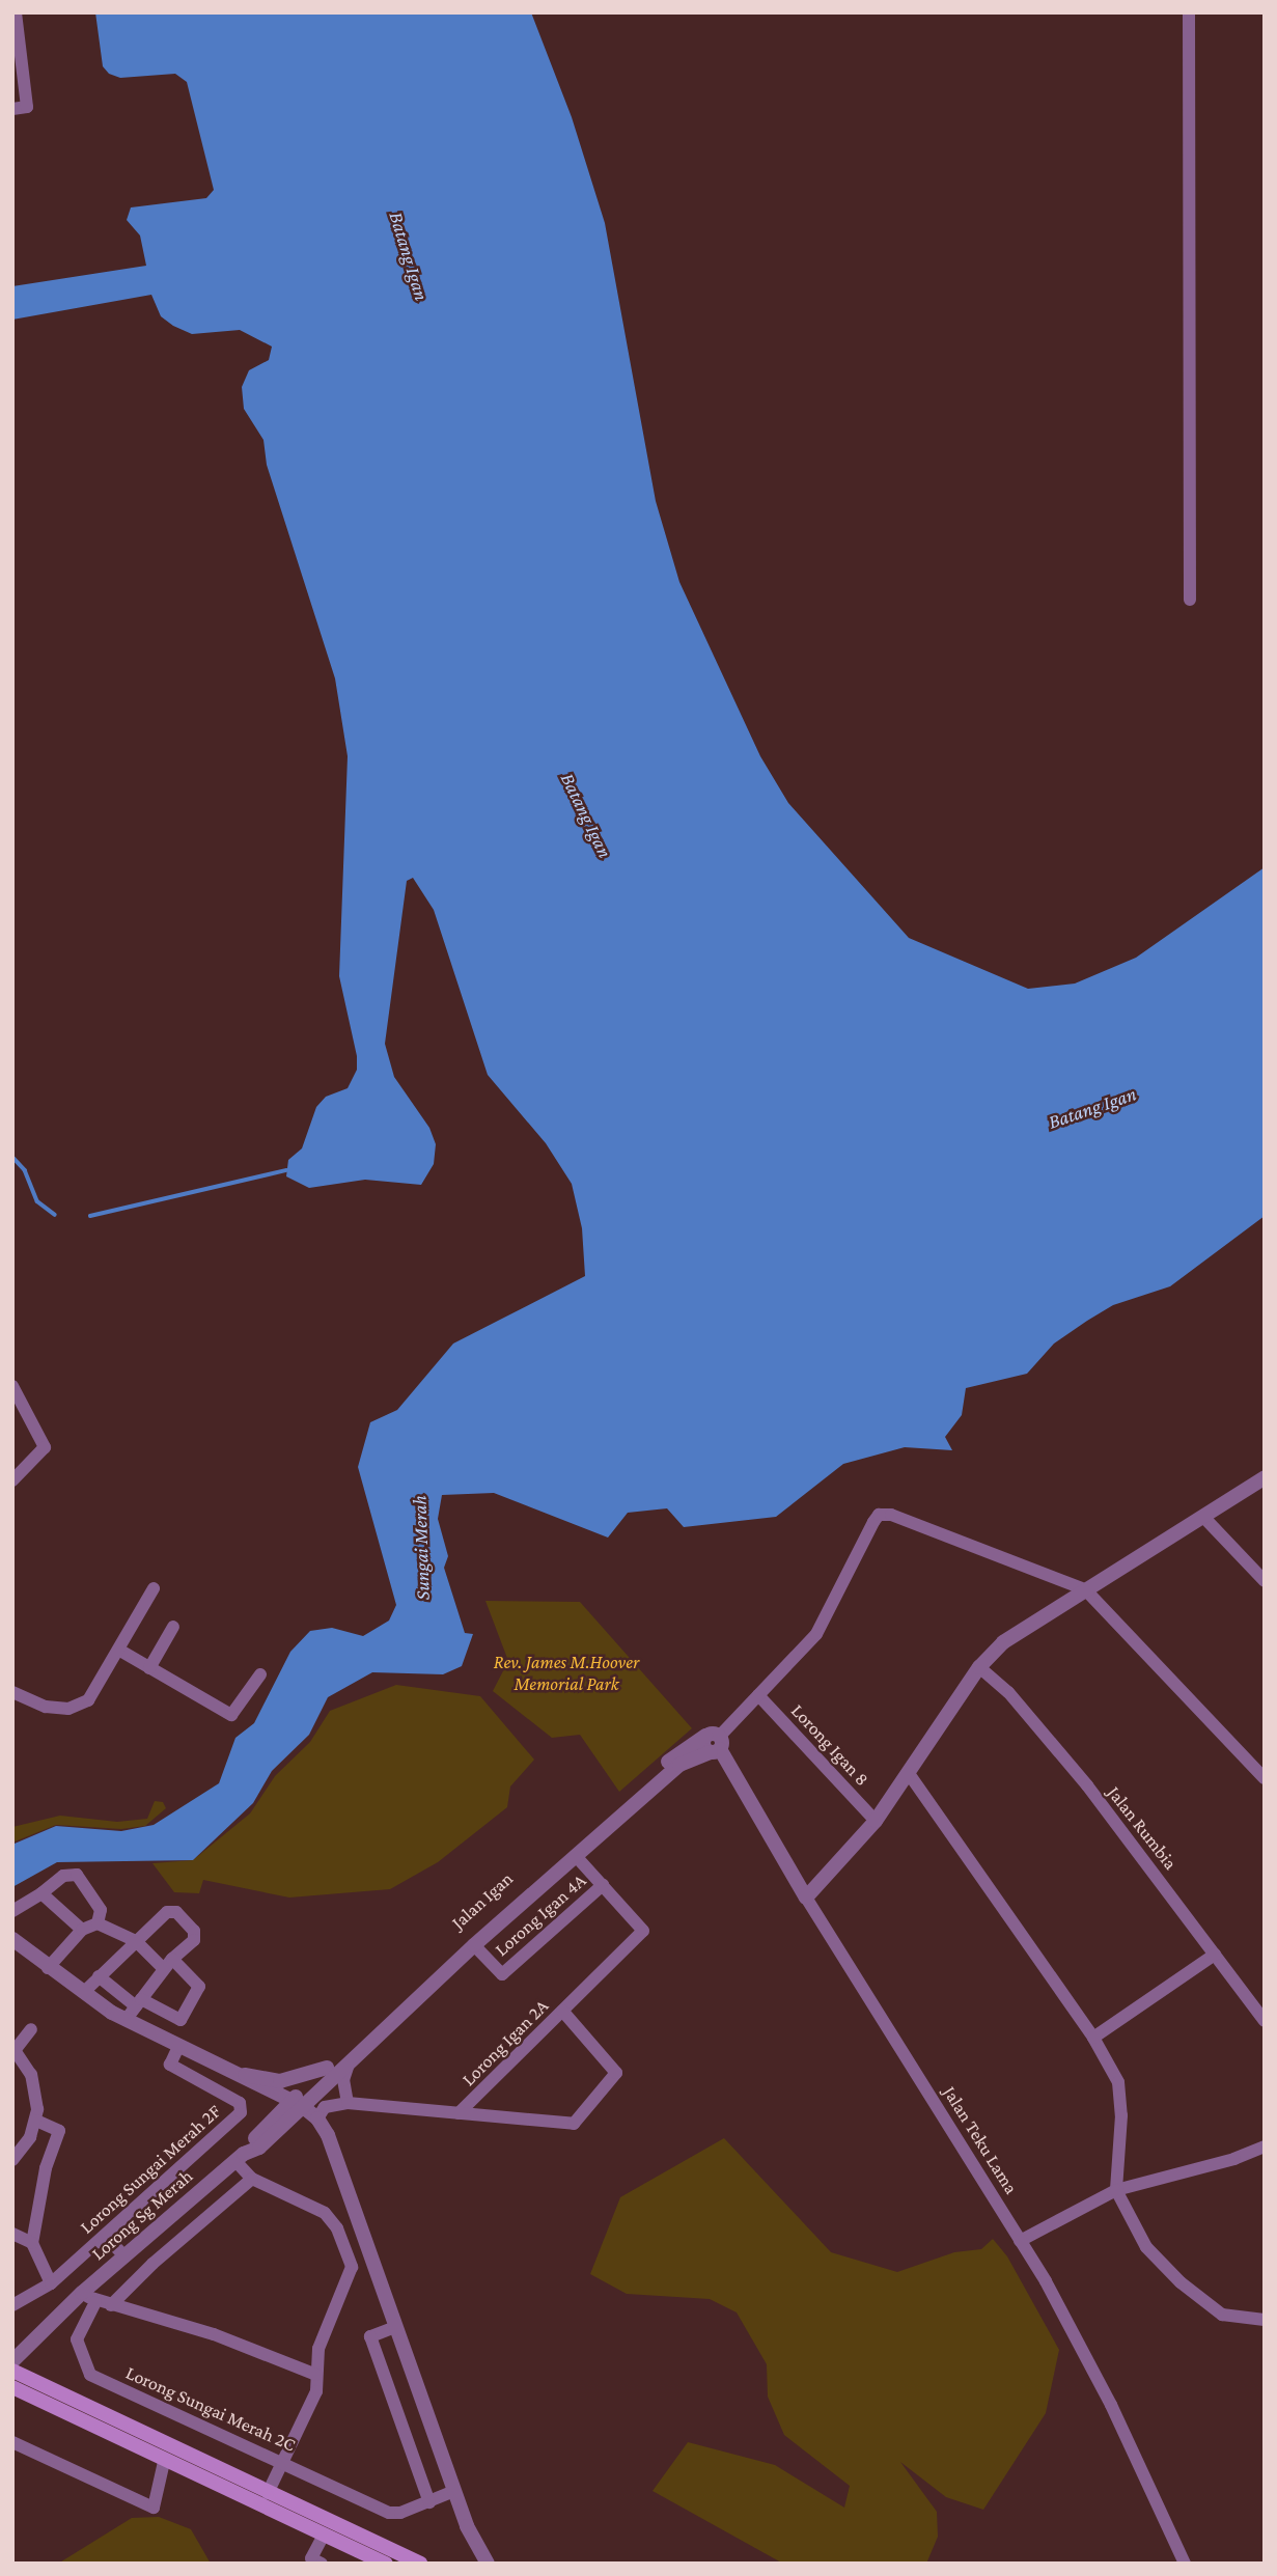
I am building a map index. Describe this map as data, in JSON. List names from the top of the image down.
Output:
{
  "streets": {
    "street": [
      "Lorong Igan 8",
      "Jalan Rumbia",
      "Jalan Igan",
      "Lorong Igan 4A",
      "Lorong Igan 2A",
      "Jalan Teku Lama",
      "Lorong Sungai Merah 2F",
      "Lorong Sg Merah",
      "Lorong Sungai Merah 2C"
    ]
  },
  "crossings": [
    ["Jalan Igan", "Lorong Igan 4A"],
    ["Jalan Igan", "Jalan Teku Lama"],
    ["Jalan Igan", "Lorong Sg Merah"],
    ["Lorong Igan 4A", "Lorong Igan 2A"]
  ],
  "water": ["Batang Igan", "Sungai Merah"],
  "parks": ["Rev. James M.Hoover Memorial Park"]
}
